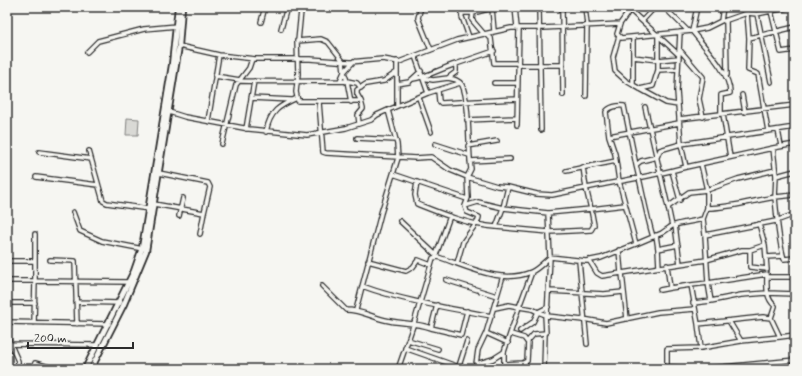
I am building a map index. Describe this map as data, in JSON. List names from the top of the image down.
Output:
{
  "scale_bar": "200 m"
}
